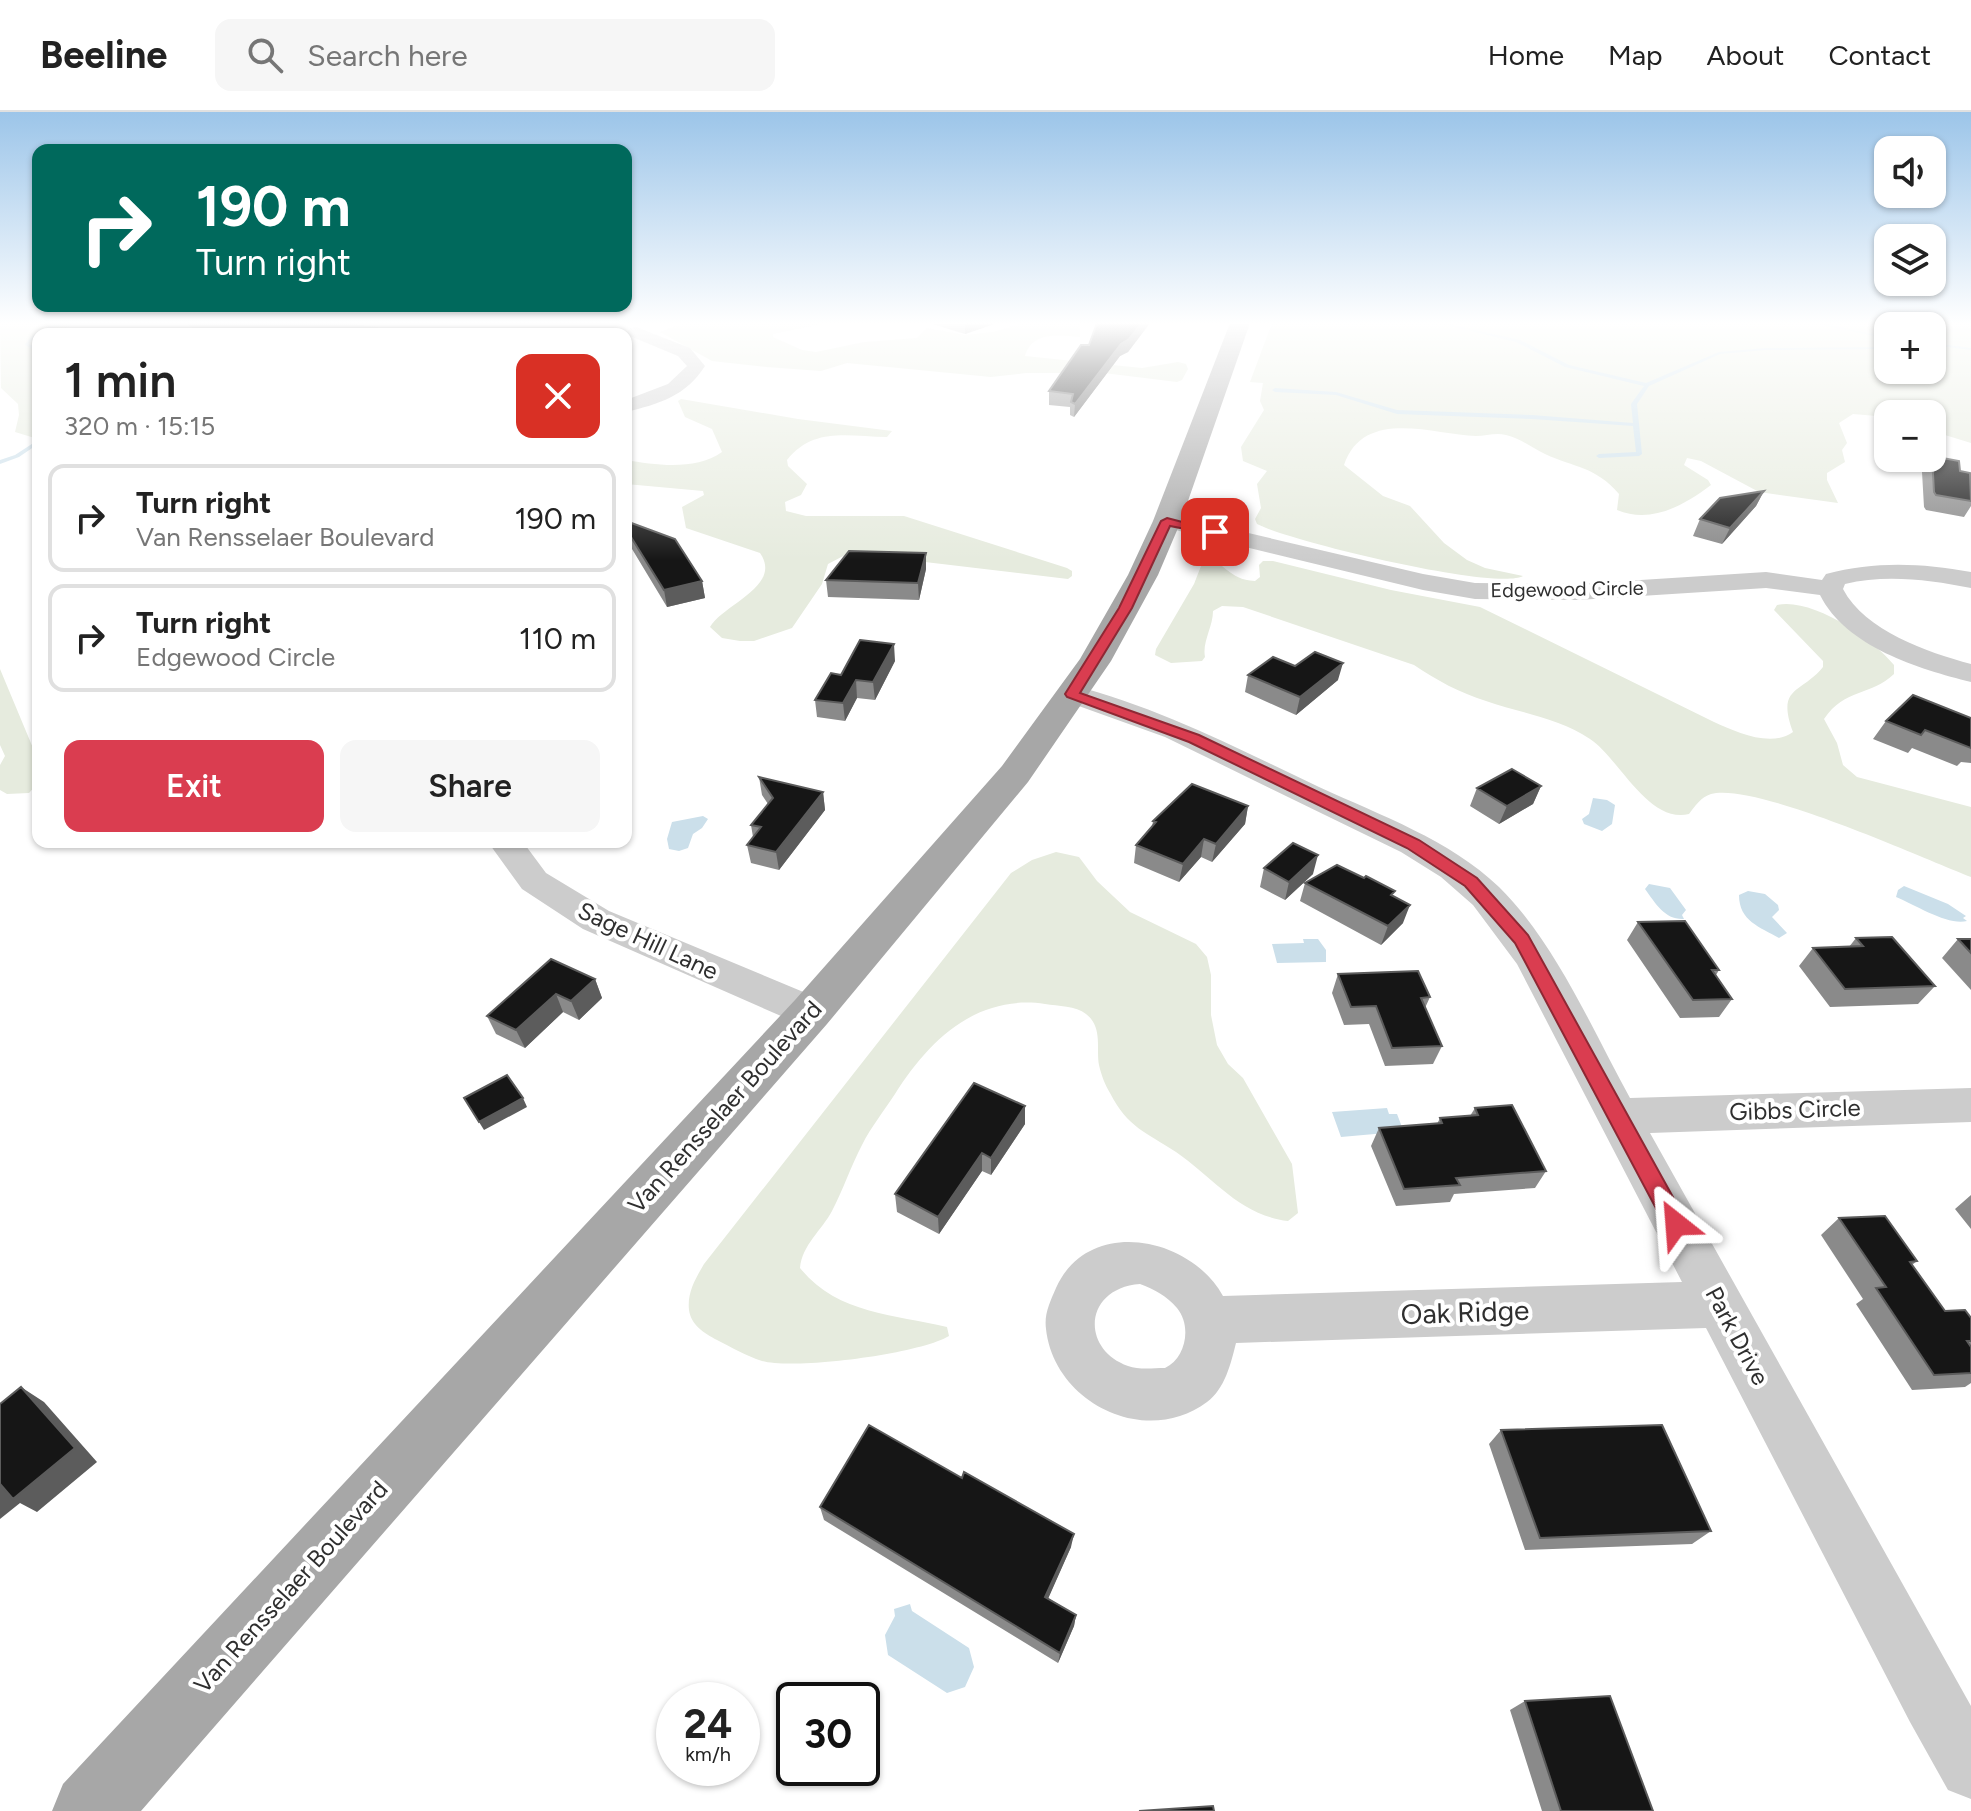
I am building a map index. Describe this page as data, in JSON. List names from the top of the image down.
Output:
{
  "streets": {
    "main road": ["Van Rensselaer Boulevard"],
    "street": [
      "Edgewood Circle",
      "Sage Hill Lane",
      "Gibbs Circle",
      "Oak Ridge",
      "Park Drive"
    ]
  },
  "crossings": [
    ["Edgewood Circle", "Van Rensselaer Boulevard"],
    ["Sage Hill Lane", "Van Rensselaer Boulevard"],
    ["Van Rensselaer Boulevard", "Park Drive"],
    ["Gibbs Circle", "Park Drive"],
    ["Oak Ridge", "Park Drive"]
  ],
  "page": {
    "header": "Beeline",
    "search": "Search here",
    "nav": [
      "Home",
      "Map",
      "About",
      "Contact"
    ],
    "map_buttons": ["+", "−"],
    "turn": ["190 m", "Turn right"],
    "heading": ["1 min", "320 m · 15:15"],
    "list": [
      {
        "name": "Turn right",
        "note": "Van Rensselaer Boulevard",
        "value": "190 m"
      },
      {
        "name": "Turn right",
        "note": "Edgewood Circle",
        "value": "110 m"
      }
    ],
    "buttons": ["Exit", "Share"],
    "speed": "24 km/h",
    "limit": "30"
  }
}
